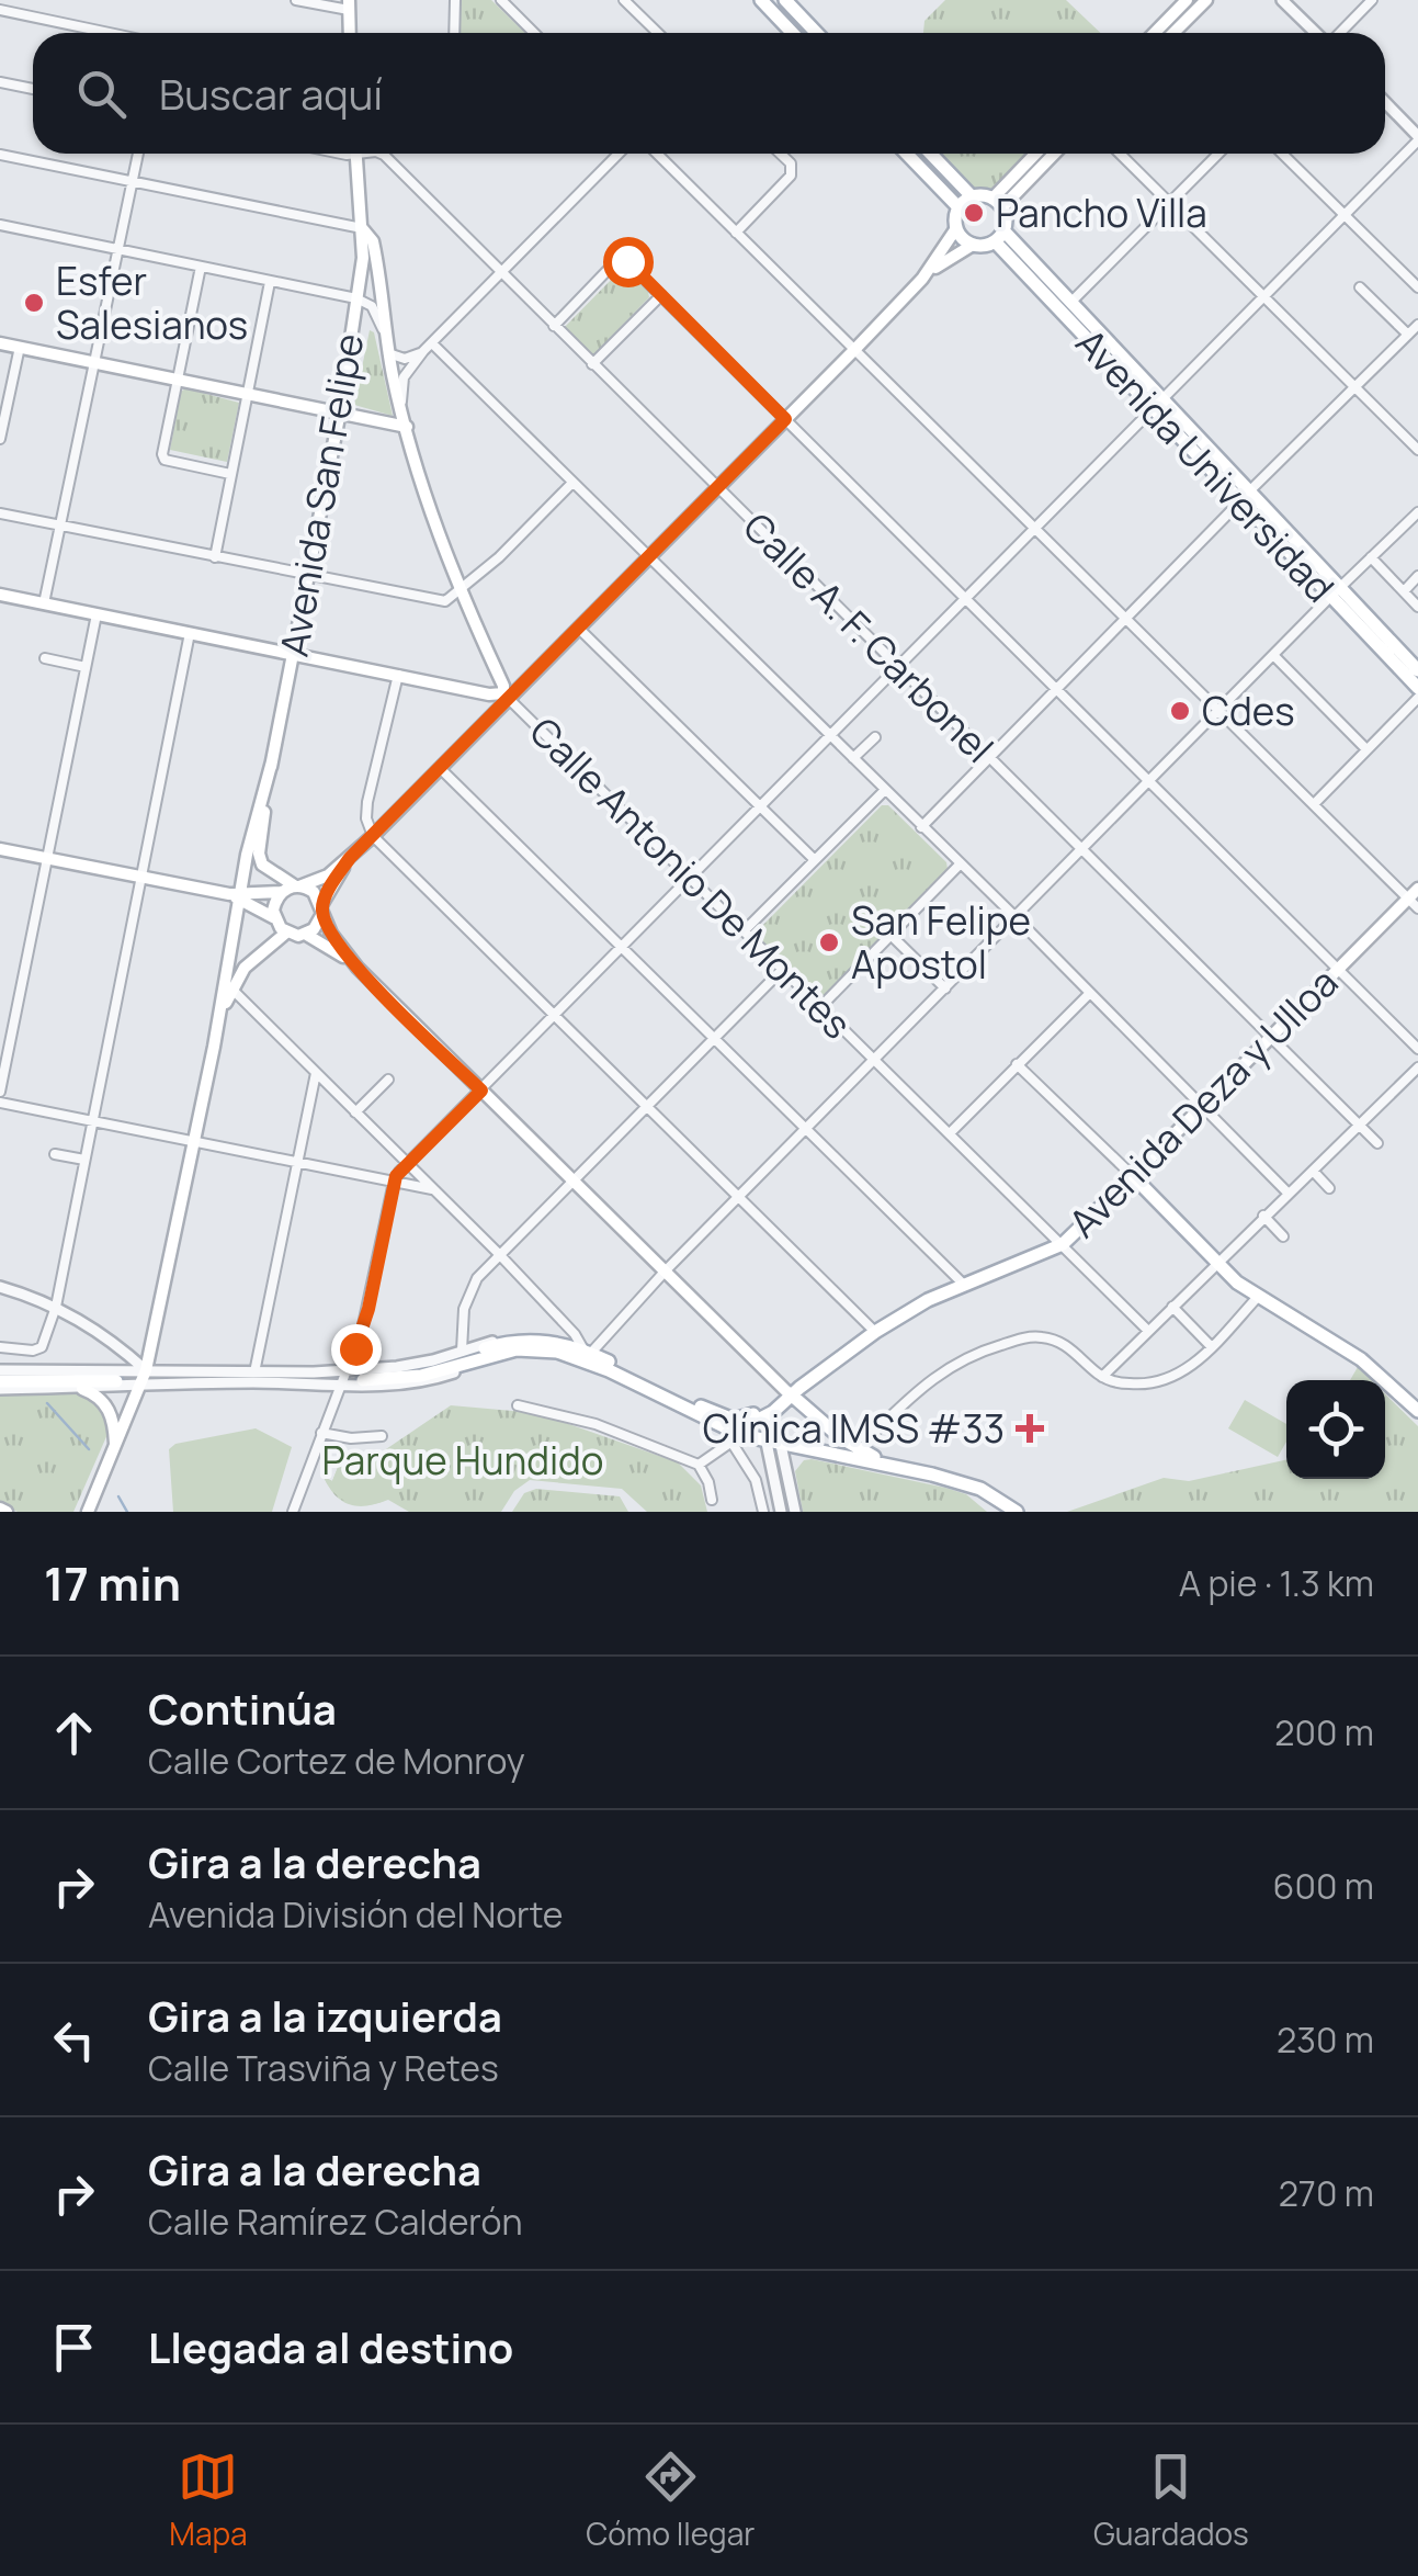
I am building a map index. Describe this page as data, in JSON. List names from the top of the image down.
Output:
{
  "streets": {
    "main road": [
      "Avenida Universidad",
      "Avenida San Felipe",
      "Calle Antonio De Montes",
      "Avenida Deza y Ulloa"
    ],
    "street": ["Calle A. F. Carbonel"]
  },
  "crossings": [
    ["Avenida San Felipe", "Calle Antonio De Montes"],
    ["Calle A. F. Carbonel", "Avenida Deza y Ulloa"],
    ["Calle Antonio De Montes", "Avenida Deza y Ulloa"]
  ],
  "parks": ["Parque Hundido"],
  "places": {
    "other": [
      "Pancho Villa",
      "Esfer Salesianos",
      "Cdes",
      "San Felipe Apostol"
    ],
    "health": ["Clínica IMSS #33"]
  },
  "page": {
    "search": "Buscar aquí",
    "heading": ["17 min", "A pie · 1.3 km"],
    "list": [
      ["Continúa", "Calle Cortez de Monroy", "200 m"],
      ["Gira a la derecha", "Avenida División del Norte", "600 m"],
      ["Gira a la izquierda", "Calle Trasviña y Retes", "230 m"],
      ["Gira a la derecha", "Calle Ramírez Calderón", "270 m"],
      "Llegada al destino"
    ],
    "nav": ["Mapa", "Cómo llegar", "Guardados"]
  }
}
